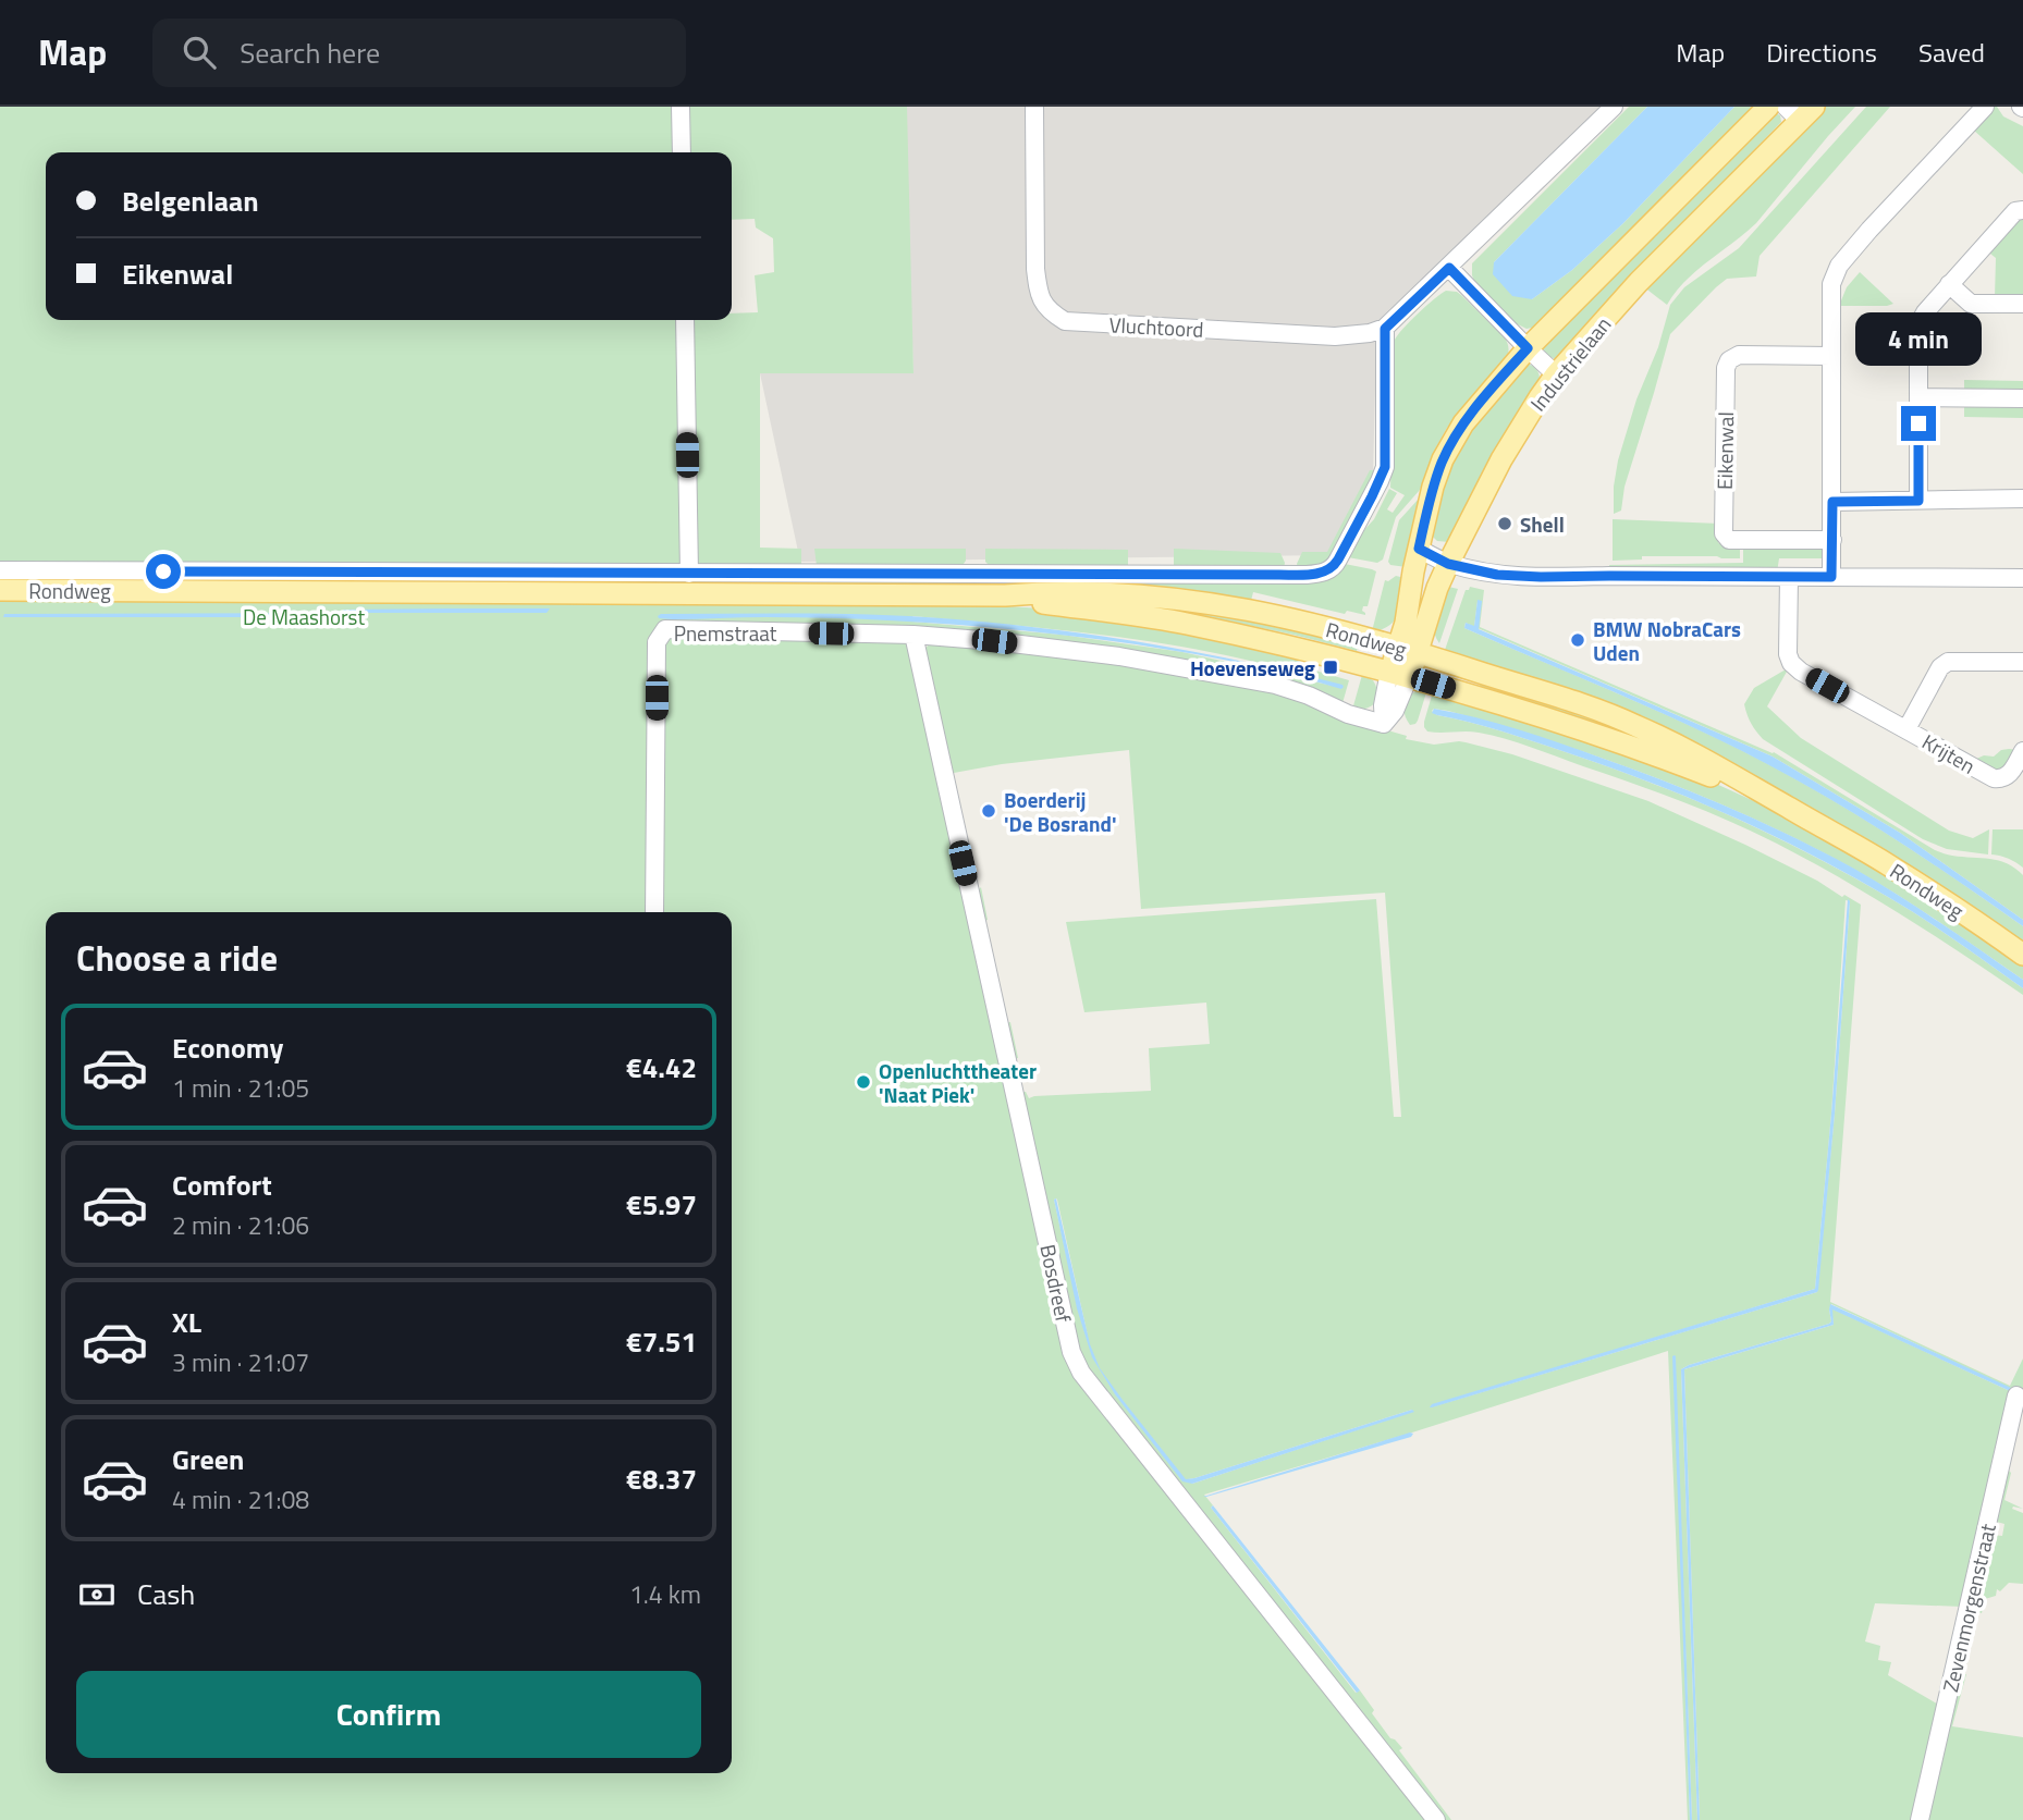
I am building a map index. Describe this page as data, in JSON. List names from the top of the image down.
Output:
{
  "streets": {
    "main road": ["Industrielaan", "Rondweg"],
    "street": [
      "Vluchtoord",
      "Eikenwal",
      "Pnemstraat",
      "Krijten",
      "Bosdreef",
      "Zevenmorgenstraat"
    ]
  },
  "crossings": [
    ["Industrielaan", "Rondweg"],
    ["Industrielaan", "Pnemstraat"],
    ["Rondweg", "Pnemstraat"],
    ["Pnemstraat", "Bosdreef"]
  ],
  "parks": ["De Maashorst"],
  "places": {
    "other": [
      "Shell",
      "BMW NobraCars Uden",
      "Boerderij 'De Bosrand'",
      "Openluchttheater 'Naat Piek'"
    ],
    "transit": ["Hoevenseweg"]
  },
  "page": {
    "header": "Map",
    "search": "Search here",
    "nav": ["Map", "Directions", "Saved"],
    "banner": ["Belgenlaan", "Eikenwal"],
    "bubble": "4 min",
    "heading": "Choose a ride",
    "list": [
      {
        "name": "Economy",
        "note": "1 min · 21:05",
        "value": "€4.42"
      },
      {
        "name": "Comfort",
        "note": "2 min · 21:06",
        "value": "€5.97"
      },
      {
        "name": "XL",
        "note": "3 min · 21:07",
        "value": "€7.51"
      },
      {
        "name": "Green",
        "note": "4 min · 21:08",
        "value": "€8.37"
      }
    ],
    "pay": ["Cash", "1.4 km"],
    "buttons": "Confirm"
  }
}
